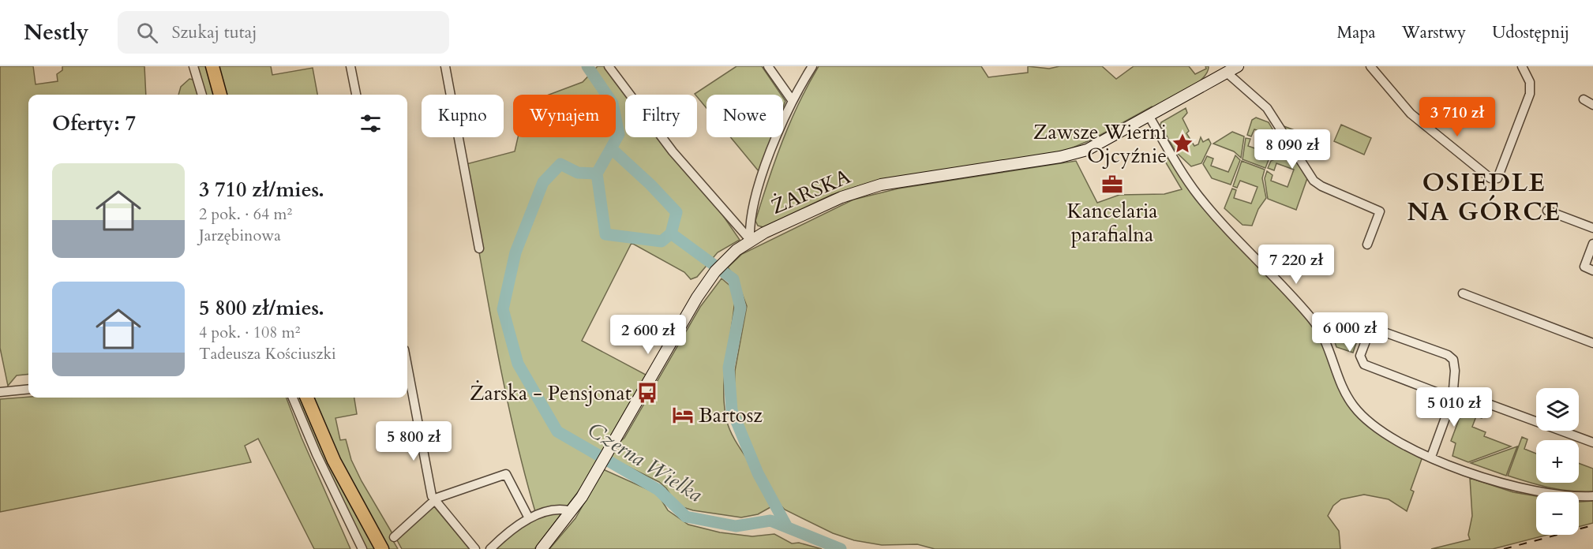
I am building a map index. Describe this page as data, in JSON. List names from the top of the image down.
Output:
{
  "streets": {
    "street": ["ŻARSKA"]
  },
  "districts": ["OSIEDLE NA GÓRCE"],
  "water": ["Czerna Wielka"],
  "places": {
    "place": ["Zawsze Wierni Ojcyźnie"],
    "office": ["Kancelaria parafialna"],
    "bus stop": ["Żarska - Pensjonat"],
    "hotel": ["Bartosz"]
  },
  "page": {
    "header": "Nestly",
    "search": "Szukaj tutaj",
    "nav": ["Mapa", "Warstwy", "Udostępnij"],
    "chip": [
      "Kupno",
      "Wynajem",
      "Filtry",
      "Nowe"
    ],
    "heading": "Oferty: 7",
    "price": [
      "3 710 zł",
      "8 090 zł",
      "7 220 zł",
      "6 000 zł",
      "2 600 zł",
      "5 010 zł",
      "5 800 zł"
    ],
    "list": [
      {
        "name": "3 710 zł/mies.",
        "note": "2 pok. · 64 m² · Jarzębinowa"
      },
      {
        "name": "5 800 zł/mies.",
        "note": "4 pok. · 108 m² · Tadeusza Kościuszki"
      }
    ],
    "map_buttons": ["+", "−"]
  }
}
